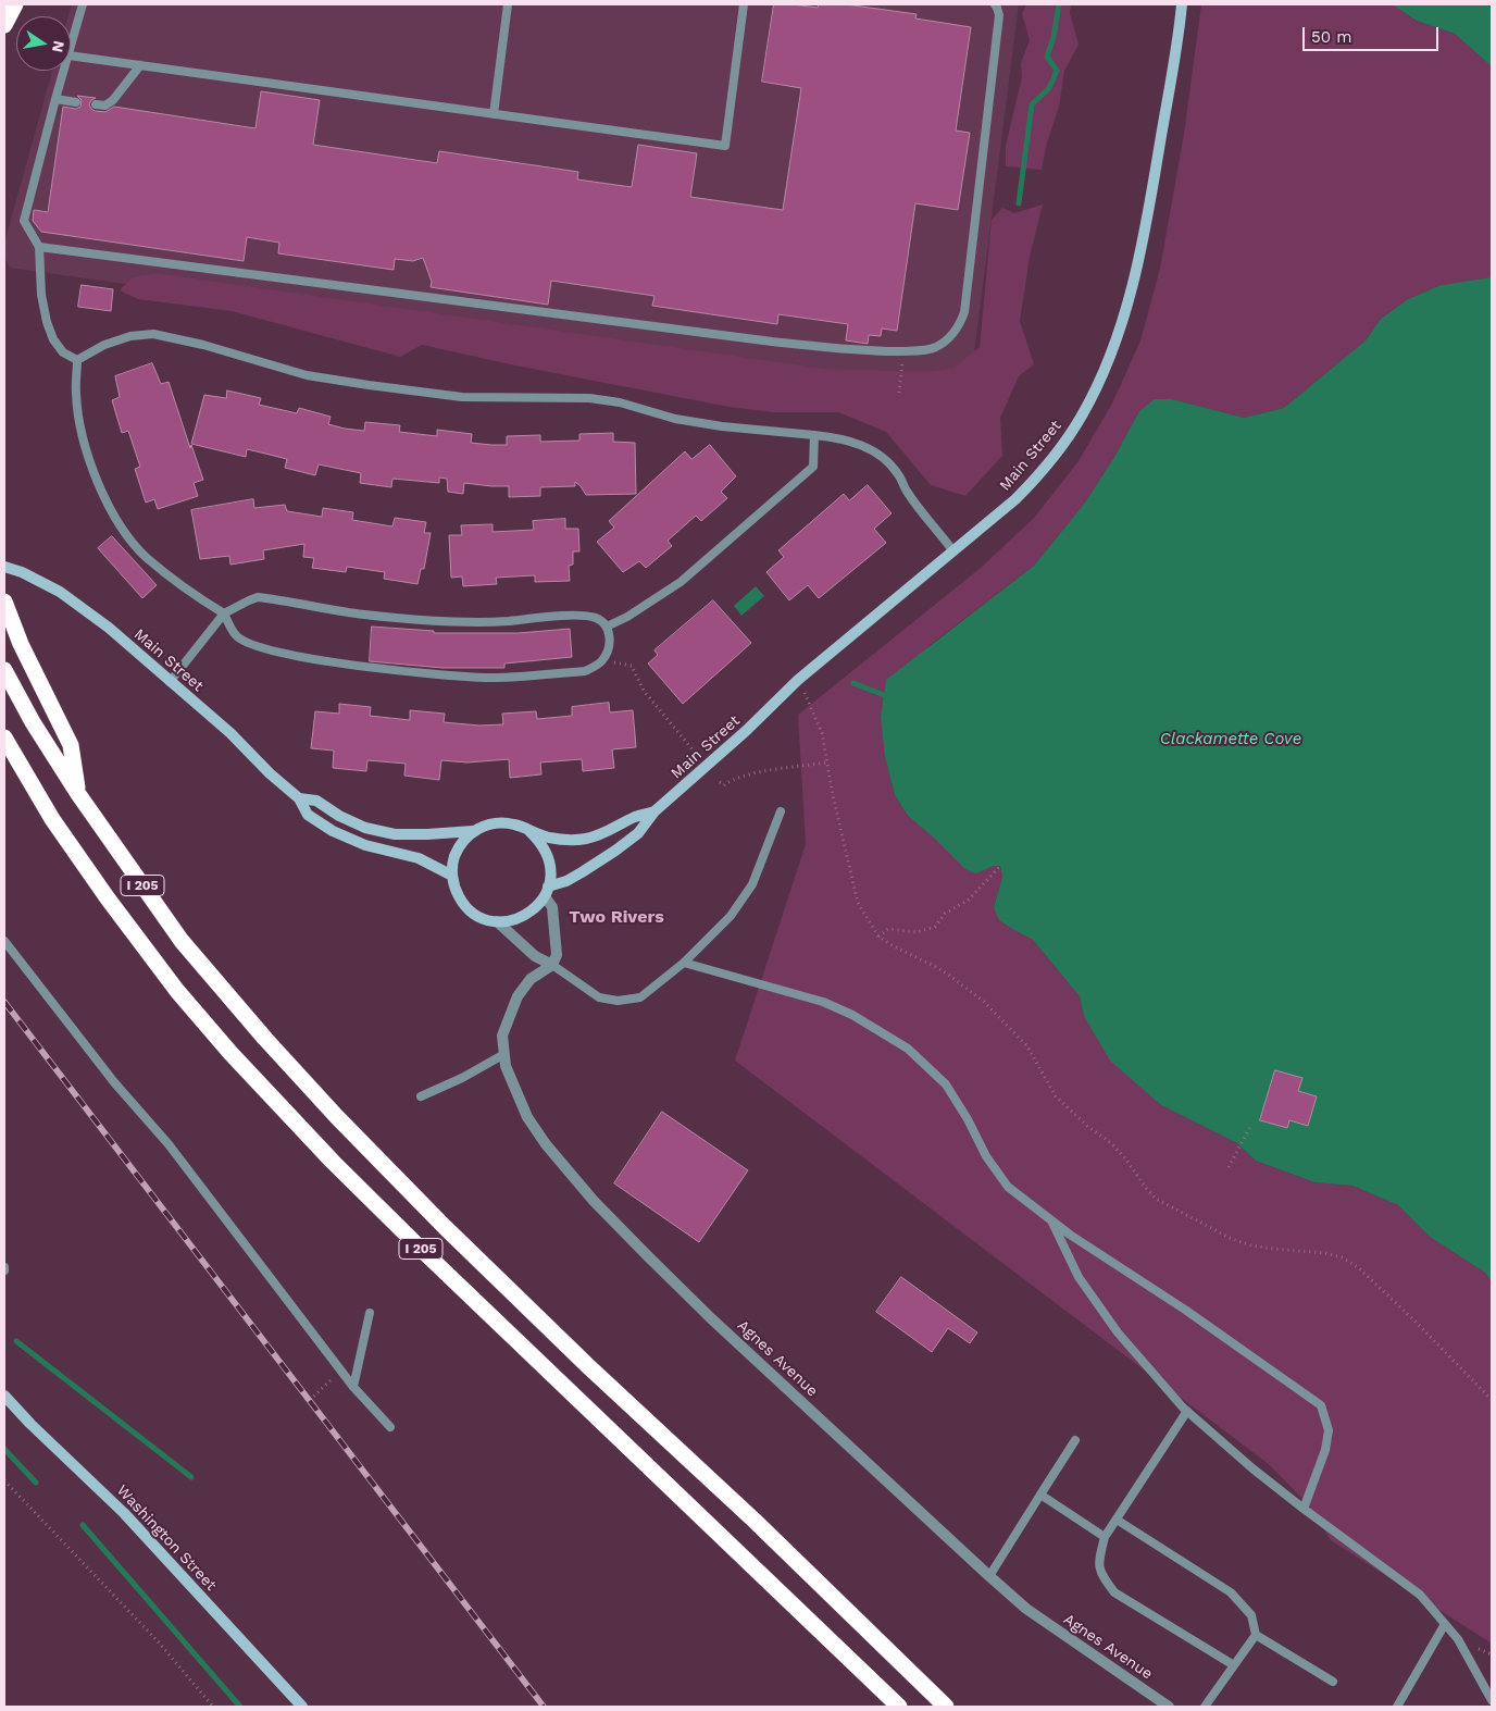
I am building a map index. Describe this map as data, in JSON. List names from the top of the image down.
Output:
{
  "streets": {
    "highway": ["I 205"],
    "street": ["Main Street", "Agnes Avenue", "Washington Street"]
  },
  "districts": ["Two Rivers"],
  "water": ["Clackamette Cove"],
  "scale_bar": "50 m",
  "north": "right"
}
